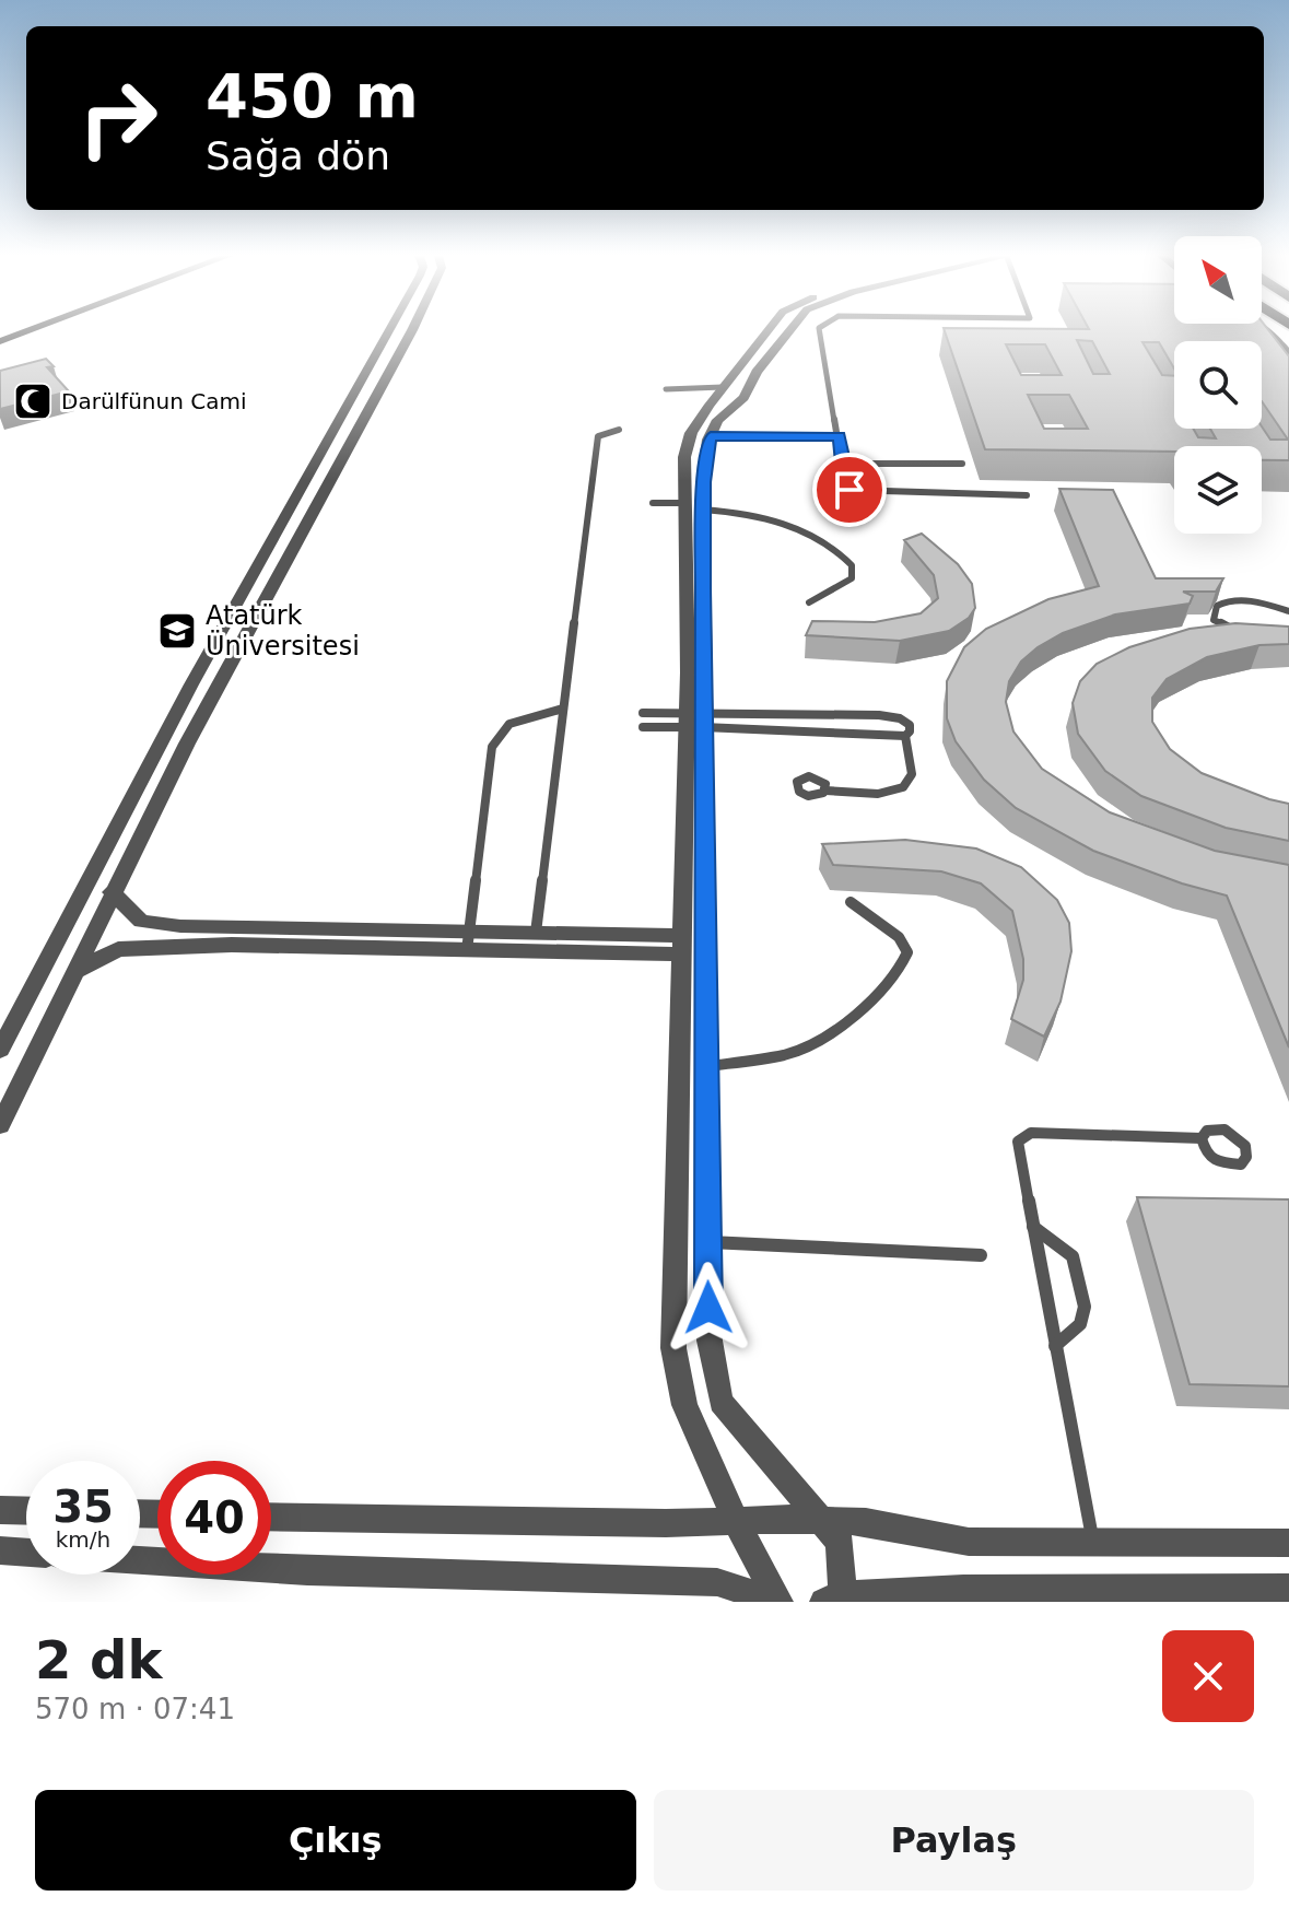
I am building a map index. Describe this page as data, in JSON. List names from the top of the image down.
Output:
{
  "places": {
    "mosque": ["Darülfünun Cami"],
    "school or university": ["Atatürk Üniversitesi"]
  },
  "north": "top left",
  "page": {
    "turn": ["450 m", "Sağa dön"],
    "speed": "35 km/h",
    "limit": "40",
    "heading": ["2 dk", "570 m · 07:41"],
    "buttons": ["Çıkış", "Paylaş"]
  }
}
